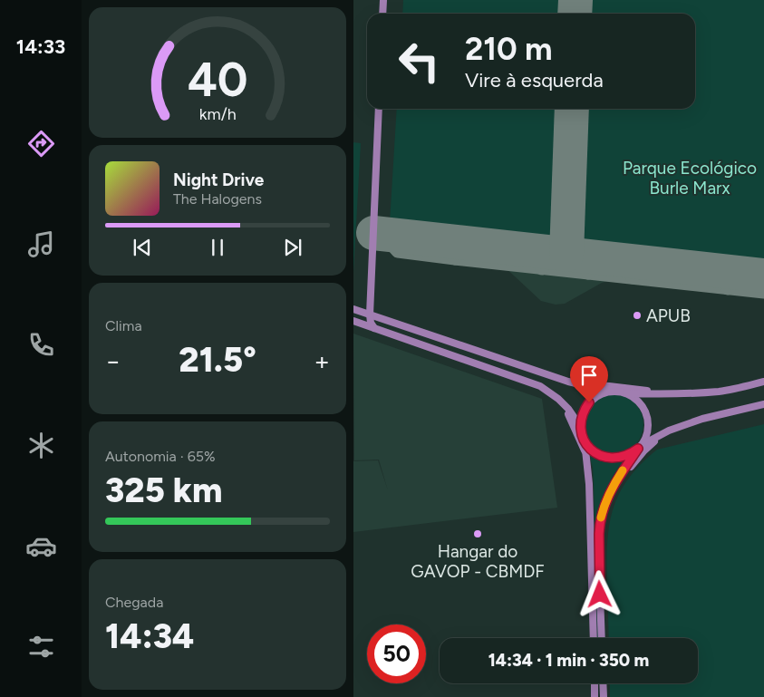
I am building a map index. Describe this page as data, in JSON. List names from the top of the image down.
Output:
{
  "parks": ["Parque Ecológico Burle Marx"],
  "places": ["APUB", "Hangar do GAVOP - CBMDF"],
  "page": {
    "tabs": "14:33",
    "turn": ["210 m", "Vire à esquerda"],
    "song": ["Night Drive", "The Halogens"],
    "tile": [
      "Clima",
      ["Autonomia · 65%", "325 km"],
      ["Chegada", "14:34"]
    ],
    "heat": ["−", "21.5°", "+"],
    "limit": "50",
    "trip": "14:34 · 1 min · 350 m",
    "gauge": ["40", "km/h"]
  }
}
